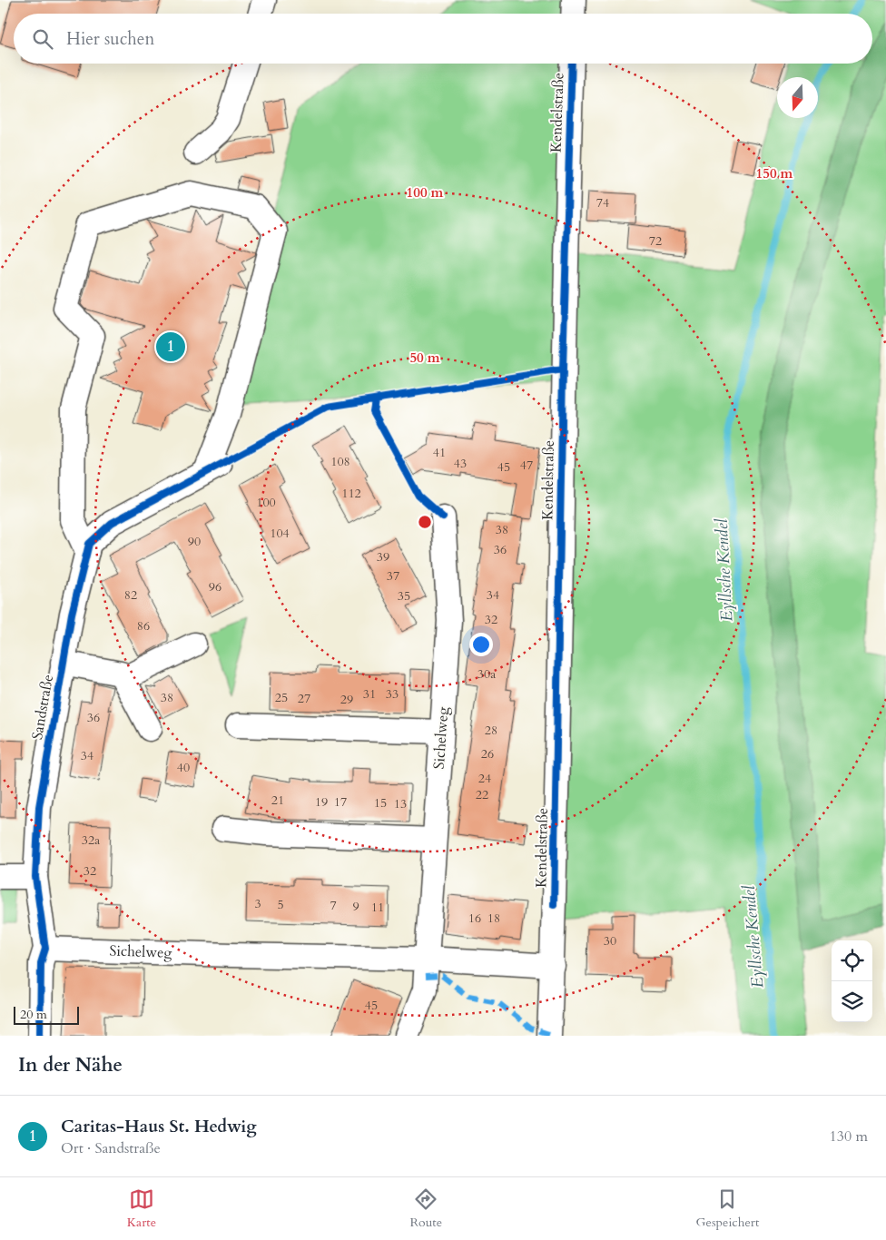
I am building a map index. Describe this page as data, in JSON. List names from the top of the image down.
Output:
{
  "streets": {
    "street": ["Kendelstraße", "Sandstraße", "Sichelweg"]
  },
  "crossings": [
    ["Sandstraße", "Sichelweg"]
  ],
  "water": ["Eyllsche Kendel"],
  "house_numbers": [
    "74",
    "72",
    "41",
    "108",
    "43",
    "47",
    "45",
    "112",
    "100",
    "38",
    "104",
    "90",
    "36",
    "39",
    "37",
    "96",
    "82",
    "34",
    "35",
    "32",
    "86",
    "30a",
    "31",
    "33",
    "38",
    "25",
    "27",
    "29",
    "36",
    "28",
    "26",
    "34",
    "40",
    "24",
    "22",
    "21",
    "19",
    "17",
    "15",
    "13",
    "32a",
    "32",
    "3",
    "5",
    "7",
    "9",
    "11",
    "16",
    "18",
    "30",
    "45"
  ],
  "scale_bar": "20 m",
  "north": "bottom",
  "page": {
    "search": "Hier suchen",
    "pins": "1",
    "scale": "20 m",
    "heading": "In der Nähe",
    "list": [
      {
        "mark": "1",
        "name": "Caritas-Haus St. Hedwig",
        "note": "Ort · Sandstraße",
        "value": "130 m"
      }
    ],
    "nav": ["Karte", "Route", "Gespeichert"]
  },
  "rings": ["150 m", "100 m", "50 m"]
}
